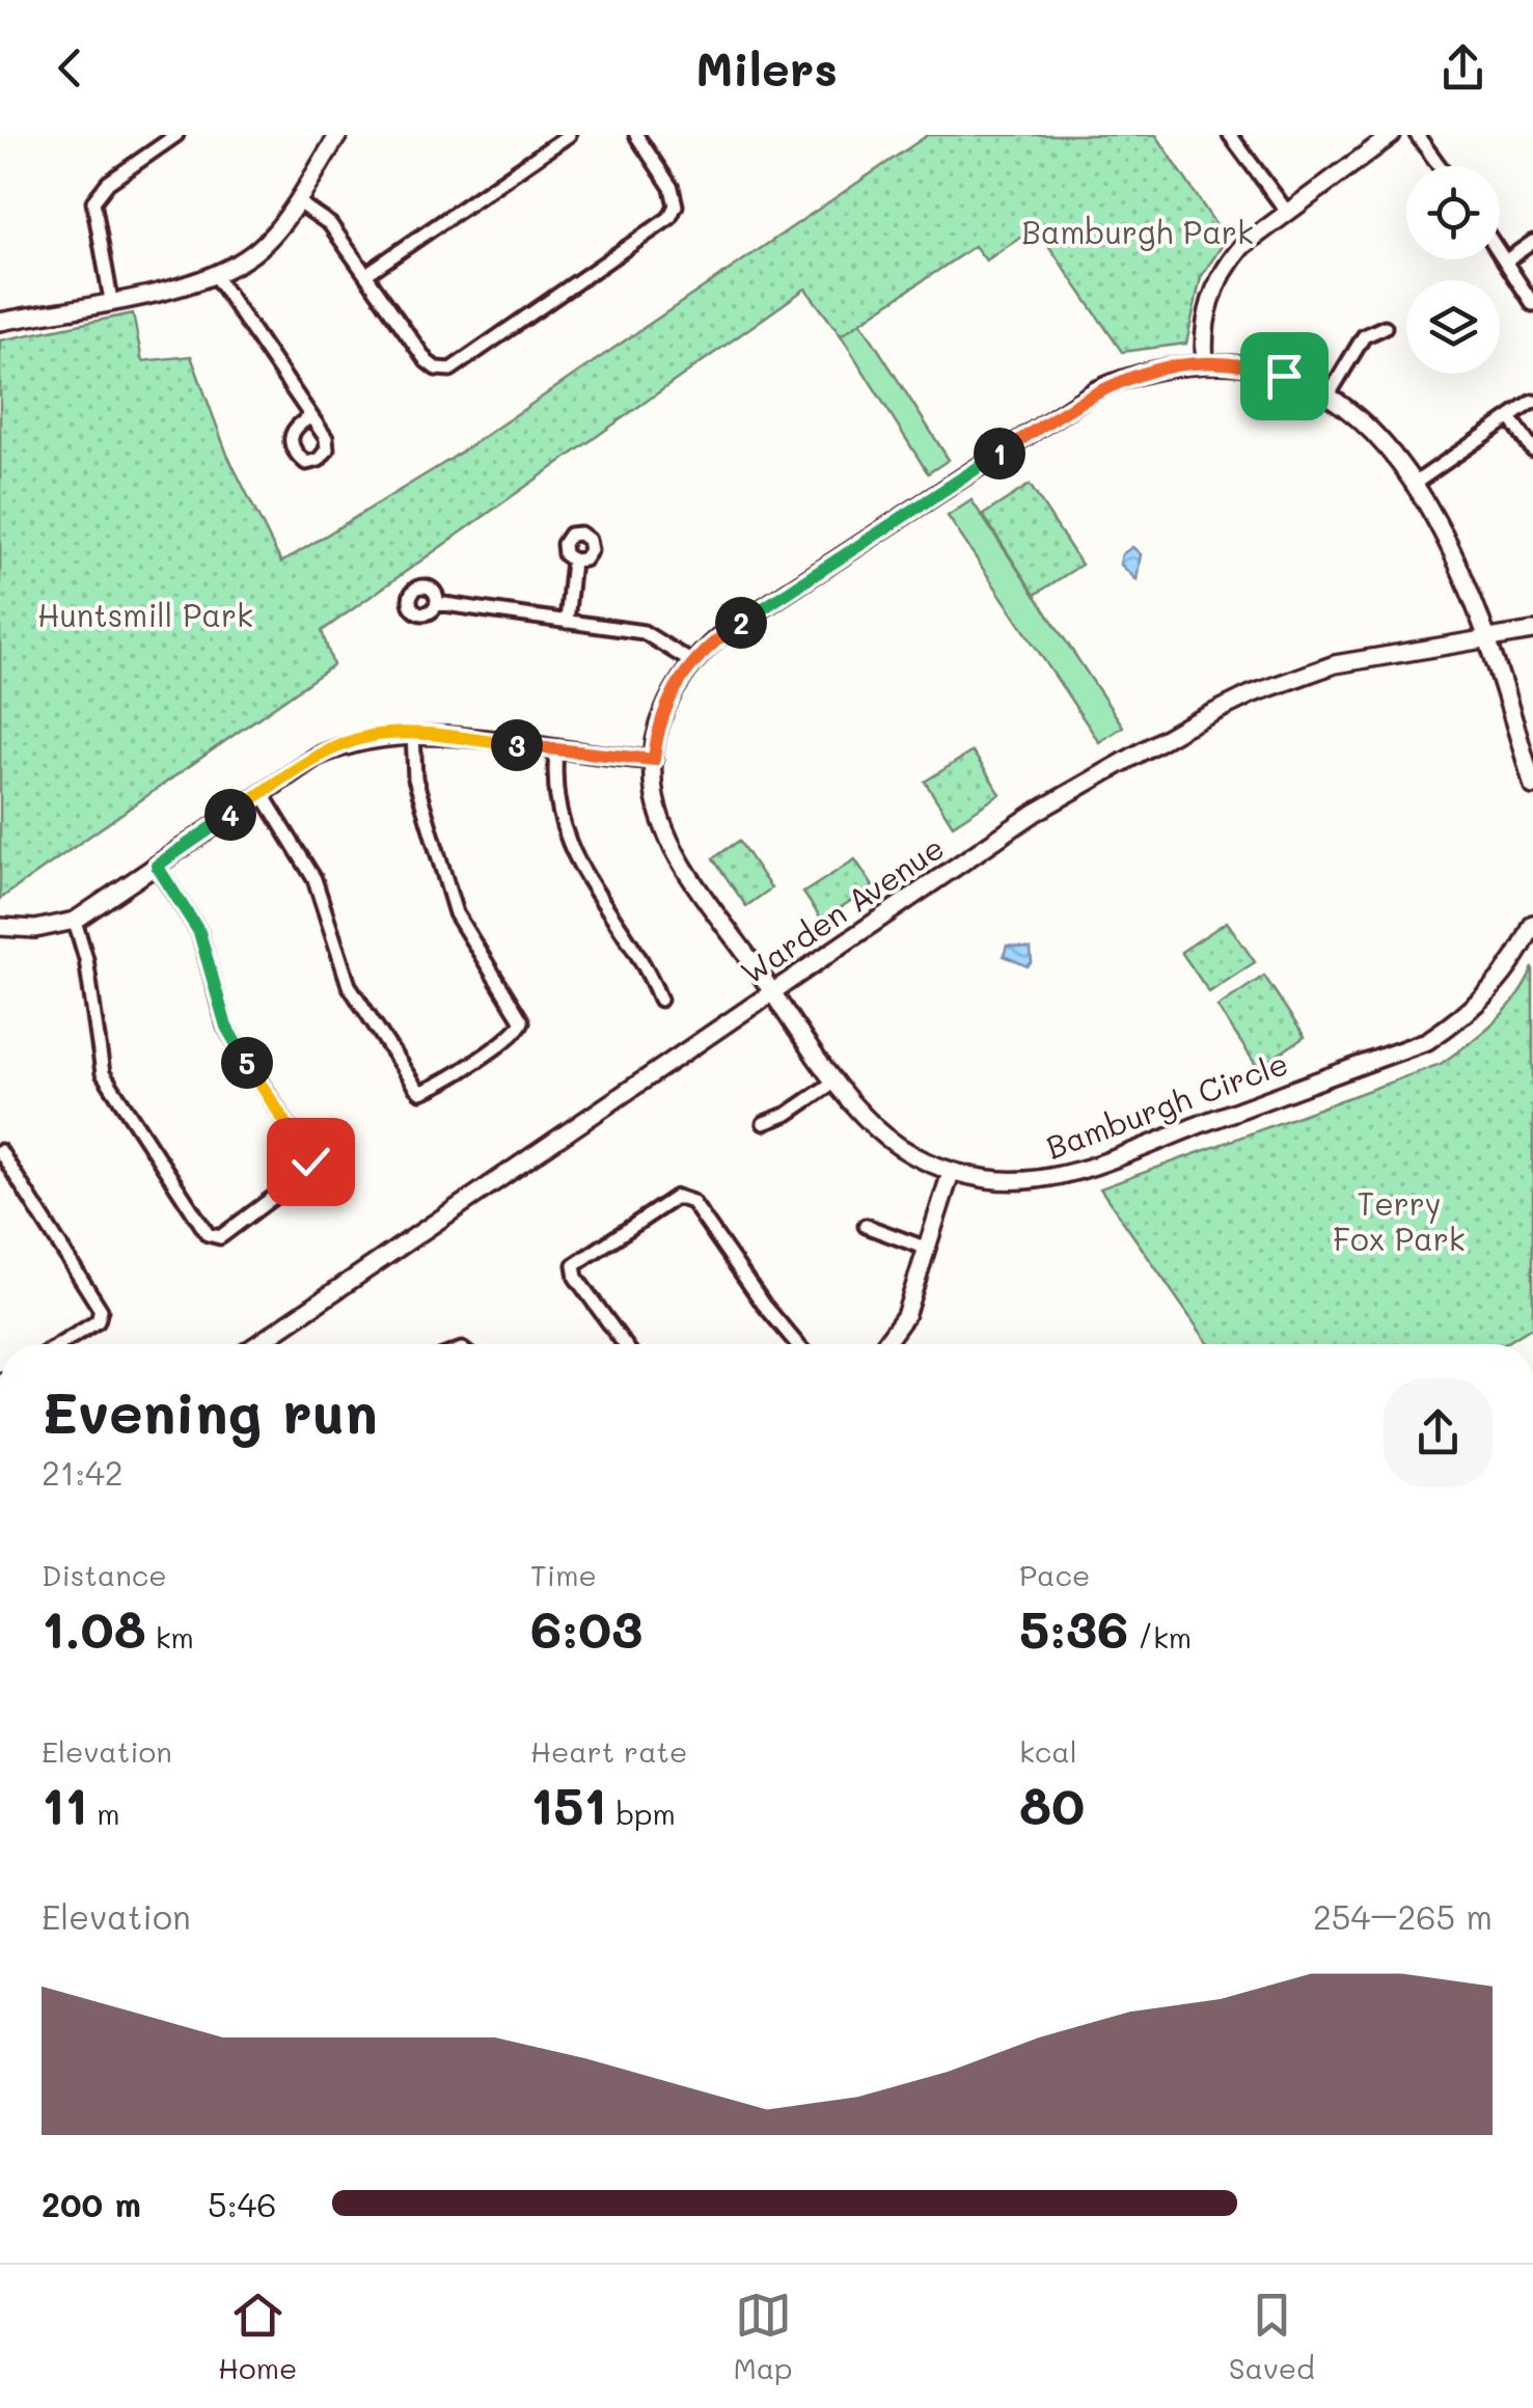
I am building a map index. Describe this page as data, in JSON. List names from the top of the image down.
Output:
{
  "streets": {
    "street": ["Warden Avenue", "Bamburgh Circle"]
  },
  "crossings": [
    ["Warden Avenue", "Bamburgh Circle"]
  ],
  "parks": ["Bamburgh Park", "Huntsmill Park", "Terry Fox Park"],
  "page": {
    "header": "Milers",
    "pins": [
      "1",
      "2",
      "3",
      "4",
      "5"
    ],
    "heading": ["Evening run", "21:42"],
    "stats": [
      ["Distance", "1.08 km"],
      ["Time", "6:03"],
      ["Pace", "5:36 /km"],
      ["Elevation", "11 m"],
      ["Heart rate", "151 bpm"],
      ["kcal", "80"]
    ],
    "chart": ["Elevation", "254–265 m"],
    "list": [
      {
        "name": "200 m",
        "note": "5:46"
      }
    ],
    "tabs": ["Home", "Map", "Saved"]
  }
}
